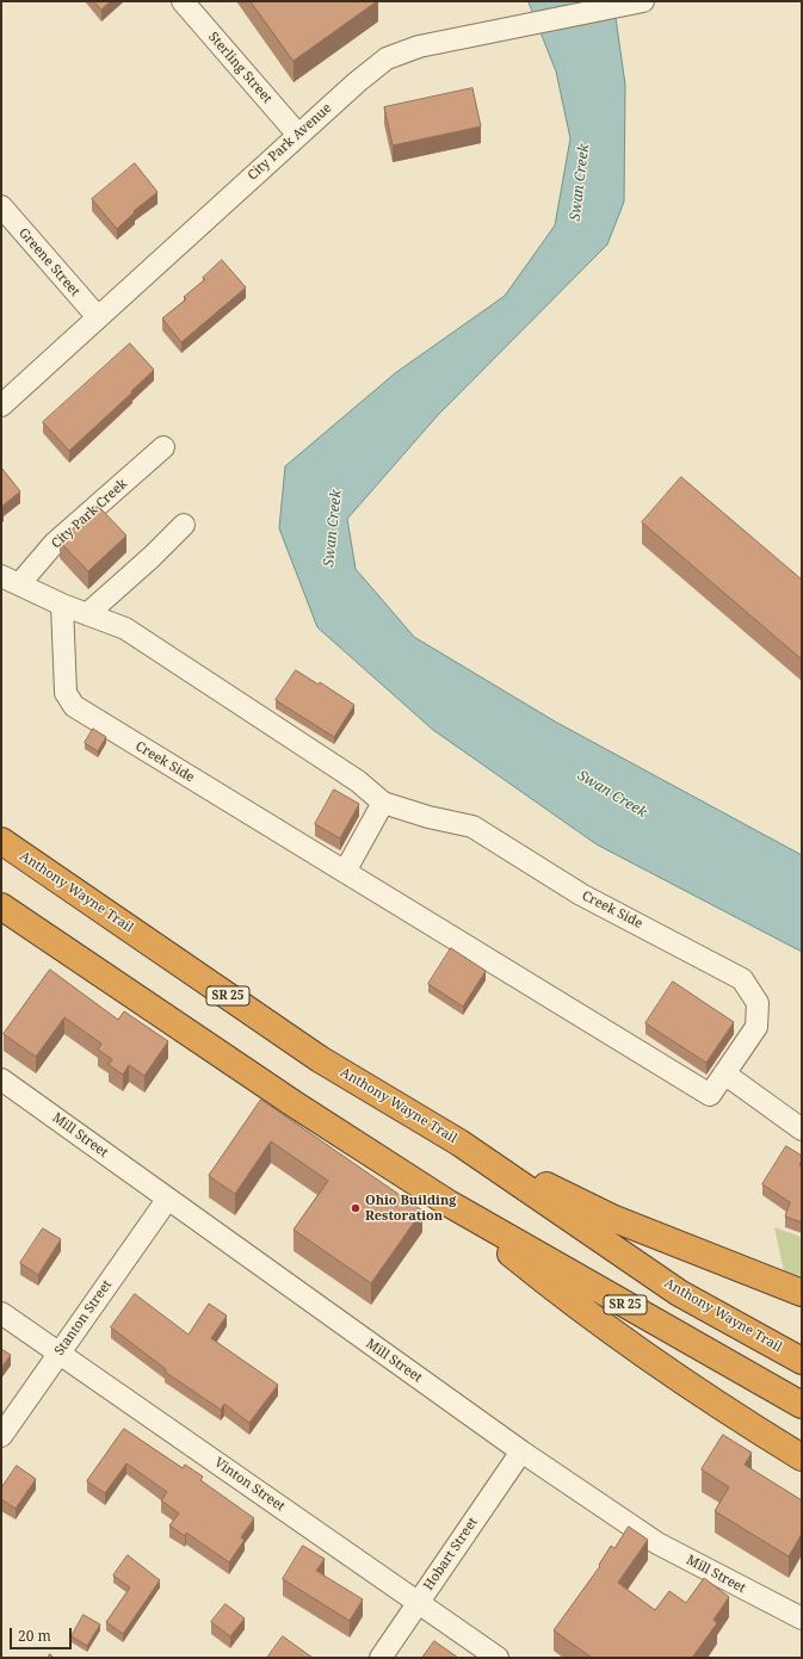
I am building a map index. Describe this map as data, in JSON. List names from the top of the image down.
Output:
{
  "streets": {
    "highway": ["Anthony Wayne Trail", "SR 25"],
    "street": [
      "Sterling Street",
      "City Park Avenue",
      "Greene Street",
      "City Park Creek",
      "Creek Side",
      "Mill Street",
      "Stanton Street",
      "Vinton Street",
      "Hobart Street"
    ]
  },
  "crossings": [
    ["Sterling Street", "City Park Avenue"],
    ["City Park Avenue", "Greene Street"],
    ["City Park Creek", "Creek Side"],
    ["Mill Street", "Stanton Street"],
    ["Mill Street", "Hobart Street"],
    ["Stanton Street", "Vinton Street"],
    ["Vinton Street", "Hobart Street"]
  ],
  "water": ["Swan Creek"],
  "places": ["Ohio Building Restoration"],
  "scale_bar": "20 m"
}
